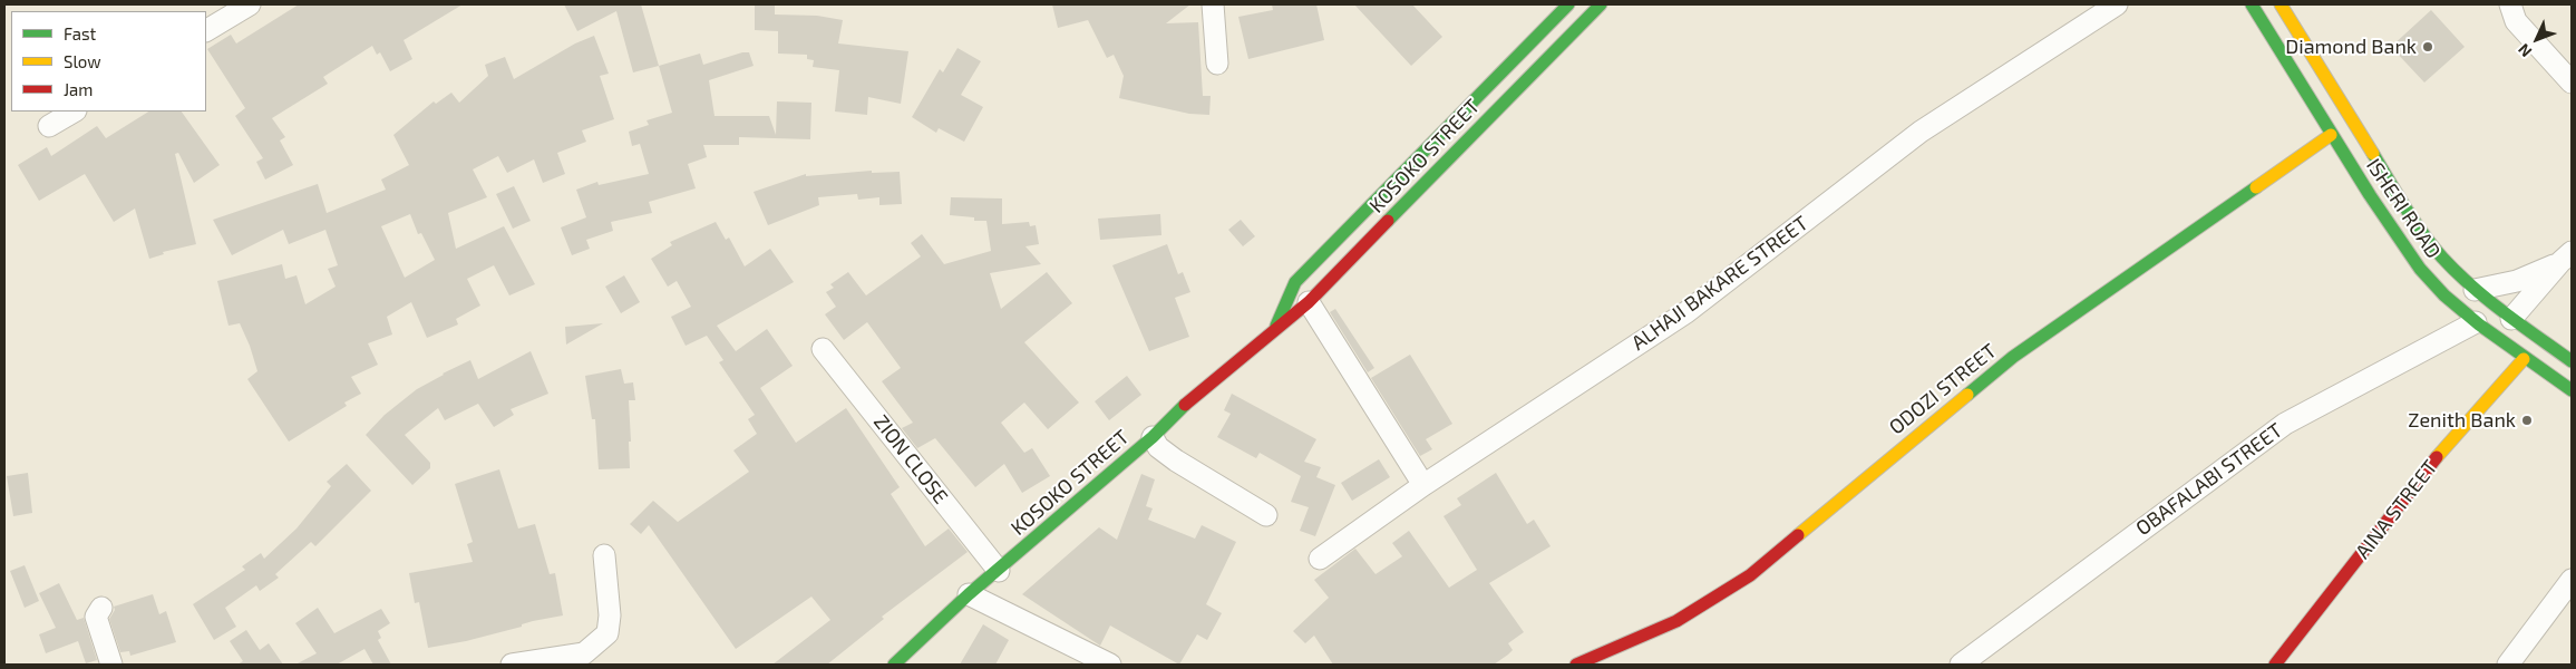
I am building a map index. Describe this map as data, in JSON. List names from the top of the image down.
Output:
{
  "streets": {
    "main road": [
      "KOSOKO STREET",
      "ISHERI ROAD",
      "ODOZI STREET",
      "AINA STREET"
    ],
    "street": ["ALHAJI BAKARE STREET", "ZION CLOSE", "OBAFALABI STREET"]
  },
  "crossings": [
    ["KOSOKO STREET", "ZION CLOSE"],
    ["ISHERI ROAD", "ODOZI STREET"],
    ["ISHERI ROAD", "OBAFALABI STREET"],
    ["ISHERI ROAD", "AINA STREET"]
  ],
  "places": ["Diamond Bank", "Zenith Bank"],
  "legend": ["Fast", "Slow", "Jam"],
  "north": "bottom left"
}
